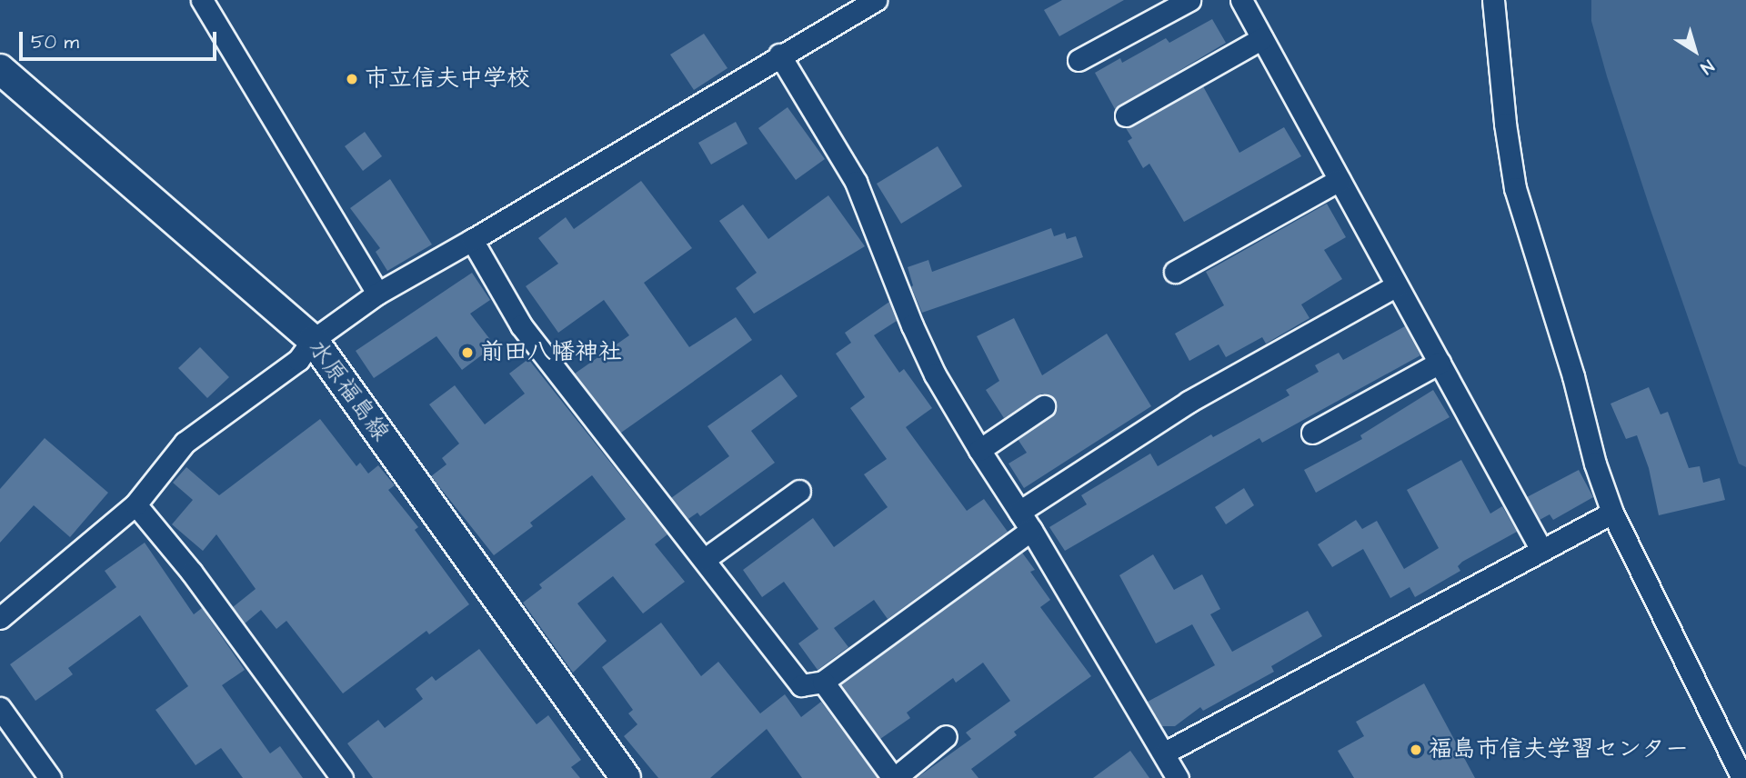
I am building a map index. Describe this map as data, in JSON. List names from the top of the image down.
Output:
{
  "streets": {
    "main road": ["水原福島線"]
  },
  "places": ["市立信夫中学校", "前田八幡神社", "福島市信夫学習センター"],
  "scale_bar": "50 m",
  "north": "bottom right"
}
